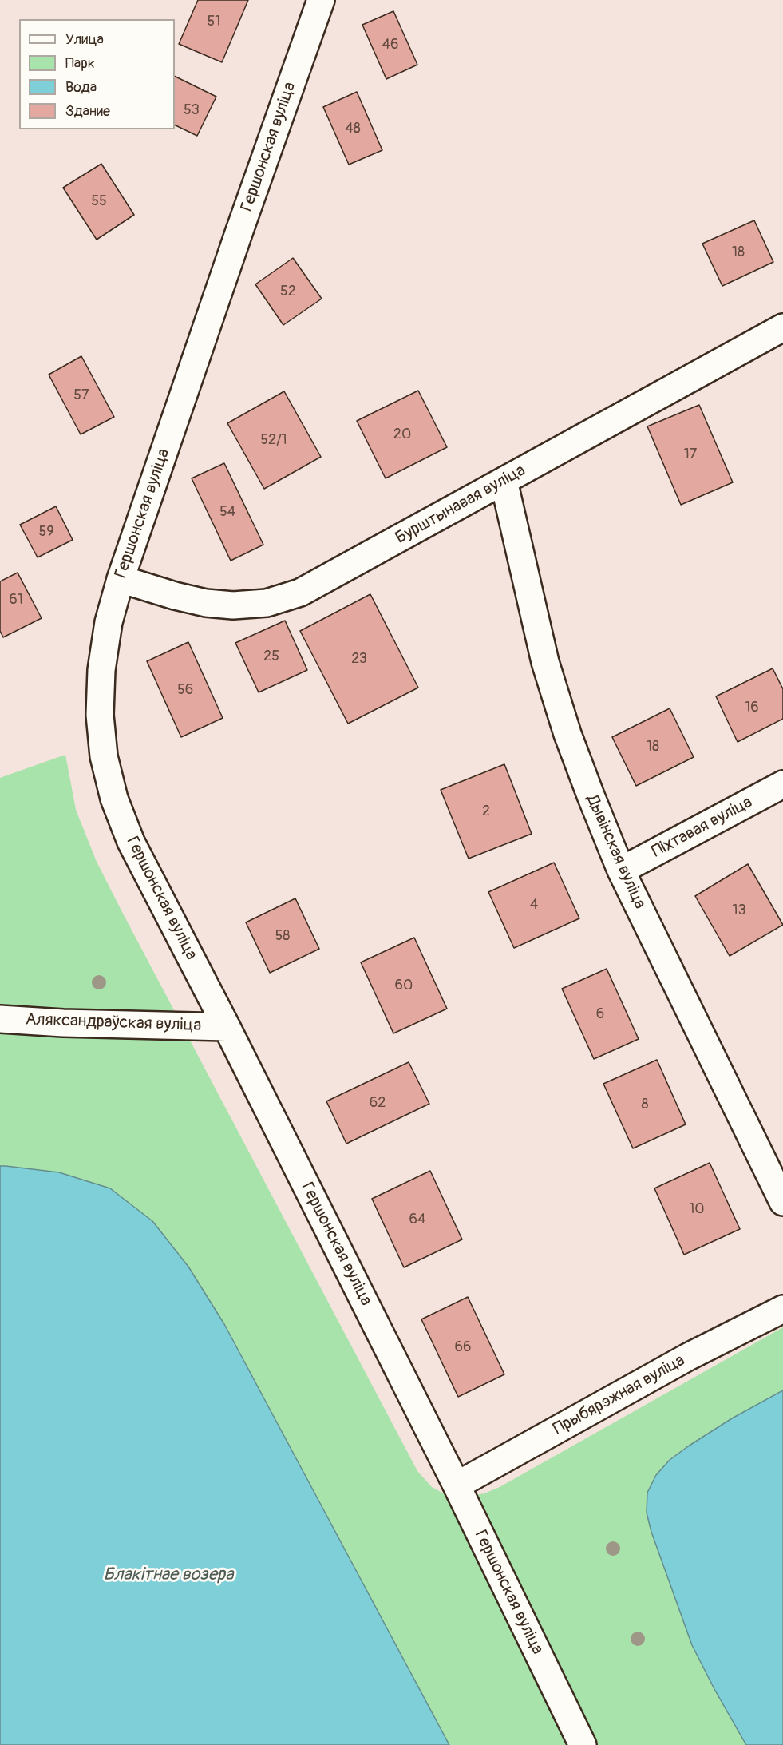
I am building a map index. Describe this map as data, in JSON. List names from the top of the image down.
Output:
{
  "streets": {
    "street": [
      "Гершонская вуліца",
      "Бурштынавая вуліца",
      "Піхтавая вуліца",
      "Дывінская вуліца",
      "Аляксандраўская вуліца",
      "Прыбярэжная вуліца"
    ]
  },
  "crossings": [
    ["Гершонская вуліца", "Бурштынавая вуліца"],
    ["Гершонская вуліца", "Аляксандраўская вуліца"],
    ["Гершонская вуліца", "Прыбярэжная вуліца"],
    ["Бурштынавая вуліца", "Дывінская вуліца"],
    ["Піхтавая вуліца", "Дывінская вуліца"]
  ],
  "water": ["Блакітнае возера"],
  "house_numbers": [
    "51",
    "46",
    "53",
    "48",
    "55",
    "18",
    "52",
    "57",
    "20",
    "52/1",
    "17",
    "54",
    "59",
    "61",
    "25",
    "23",
    "56",
    "16",
    "18",
    "2",
    "4",
    "13",
    "58",
    "60",
    "6",
    "62",
    "8",
    "10",
    "64",
    "66"
  ],
  "legend": [
    "Улица",
    "Парк",
    "Вода",
    "Здание"
  ]
}
